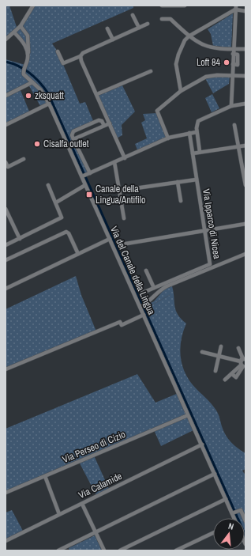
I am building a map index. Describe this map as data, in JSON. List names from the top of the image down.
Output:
{
  "streets": {
    "street": [
      "Via Ipparco di Nicea",
      "Via del Canale della Lingua",
      "Via Perseo di Cizio",
      "Via Calamide"
    ]
  },
  "crossings": [
    ["Via del Canale della Lingua", "Via Perseo di Cizio"],
    ["Via del Canale della Lingua", "Via Calamide"]
  ],
  "places": {
    "other": ["Loft 84", "zksquatt", "Cisalfa outlet"],
    "transit": ["Canale della Lingua/Antifilo"]
  },
  "north": "top"
}
